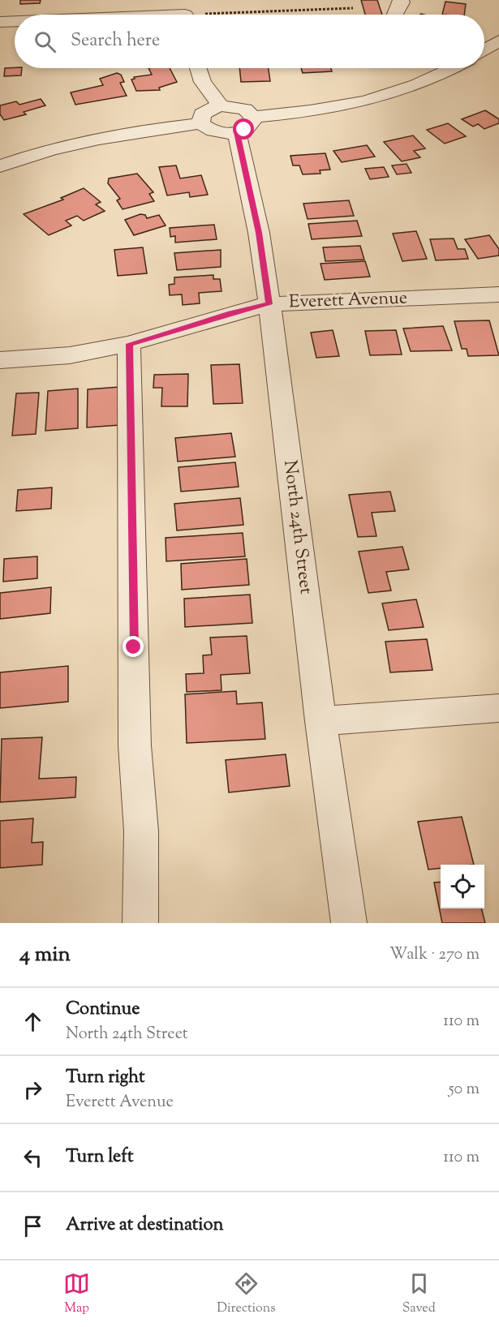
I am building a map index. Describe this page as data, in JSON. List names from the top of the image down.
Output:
{
  "streets": {
    "street": ["Everett Avenue", "North 24th Street"]
  },
  "crossings": [
    ["Everett Avenue", "North 24th Street"]
  ],
  "page": {
    "search": "Search here",
    "heading": ["4 min", "Walk · 270 m"],
    "list": [
      ["Continue", "North 24th Street", "110 m"],
      ["Turn right", "Everett Avenue", "50 m"],
      ["Turn left", "110 m"],
      "Arrive at destination"
    ],
    "nav": ["Map", "Directions", "Saved"]
  }
}
